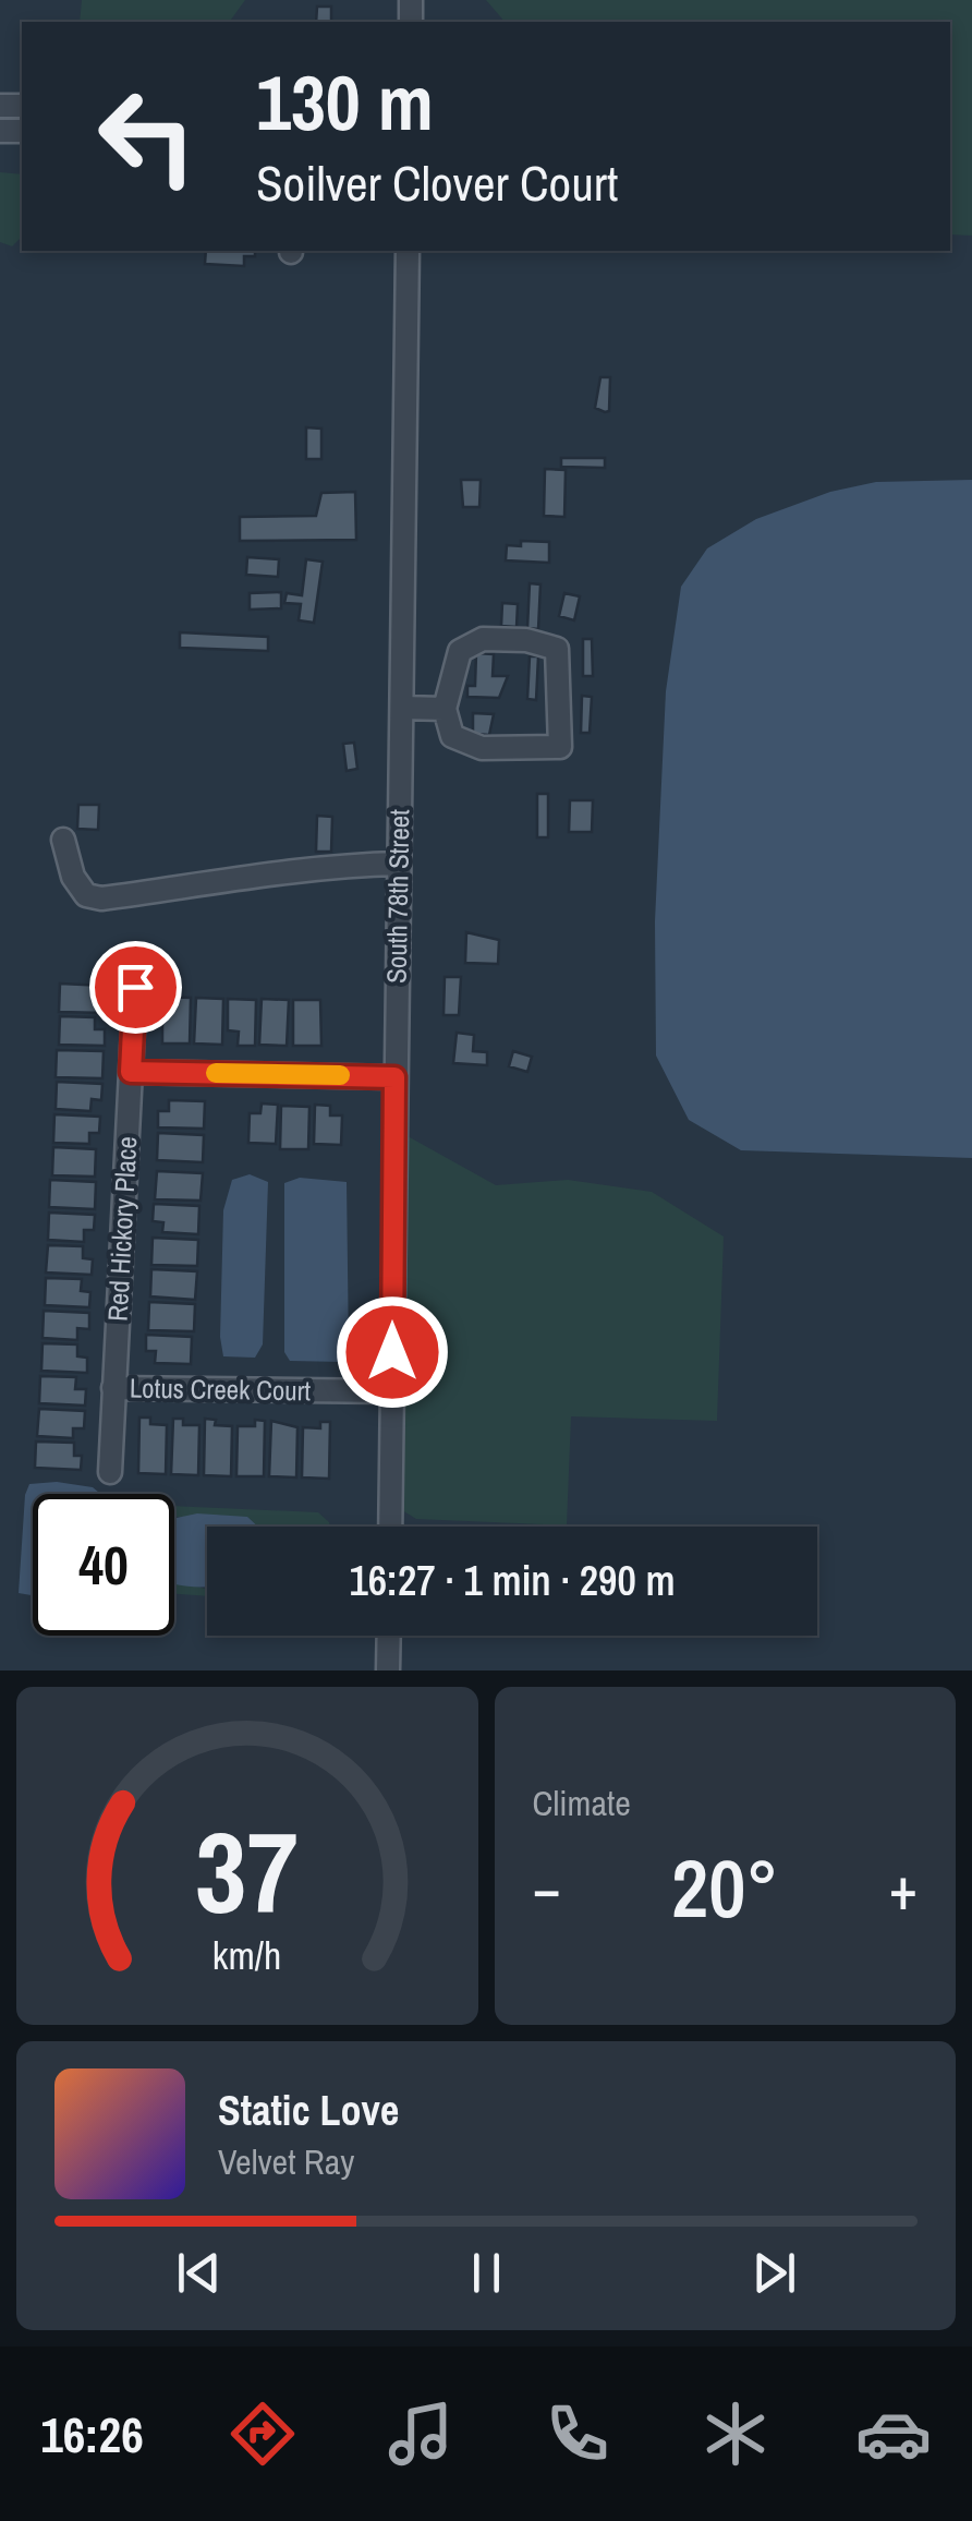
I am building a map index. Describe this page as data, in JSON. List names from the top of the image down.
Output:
{
  "streets": {
    "street": ["South 78th Street", "Red Hickory Place", "Lotus Creek Court"]
  },
  "crossings": [
    ["South 78th Street", "Lotus Creek Court"],
    ["Red Hickory Place", "Lotus Creek Court"]
  ],
  "page": {
    "turn": ["130 m", "Soilver Clover Court"],
    "limit": "40",
    "trip": "16:27 · 1 min · 290 m",
    "tile": "Climate",
    "heat": ["−", "20°", "+"],
    "song": ["Static Love", "Velvet Ray"],
    "tabs": "16:26",
    "gauge": ["37", "km/h"]
  }
}
